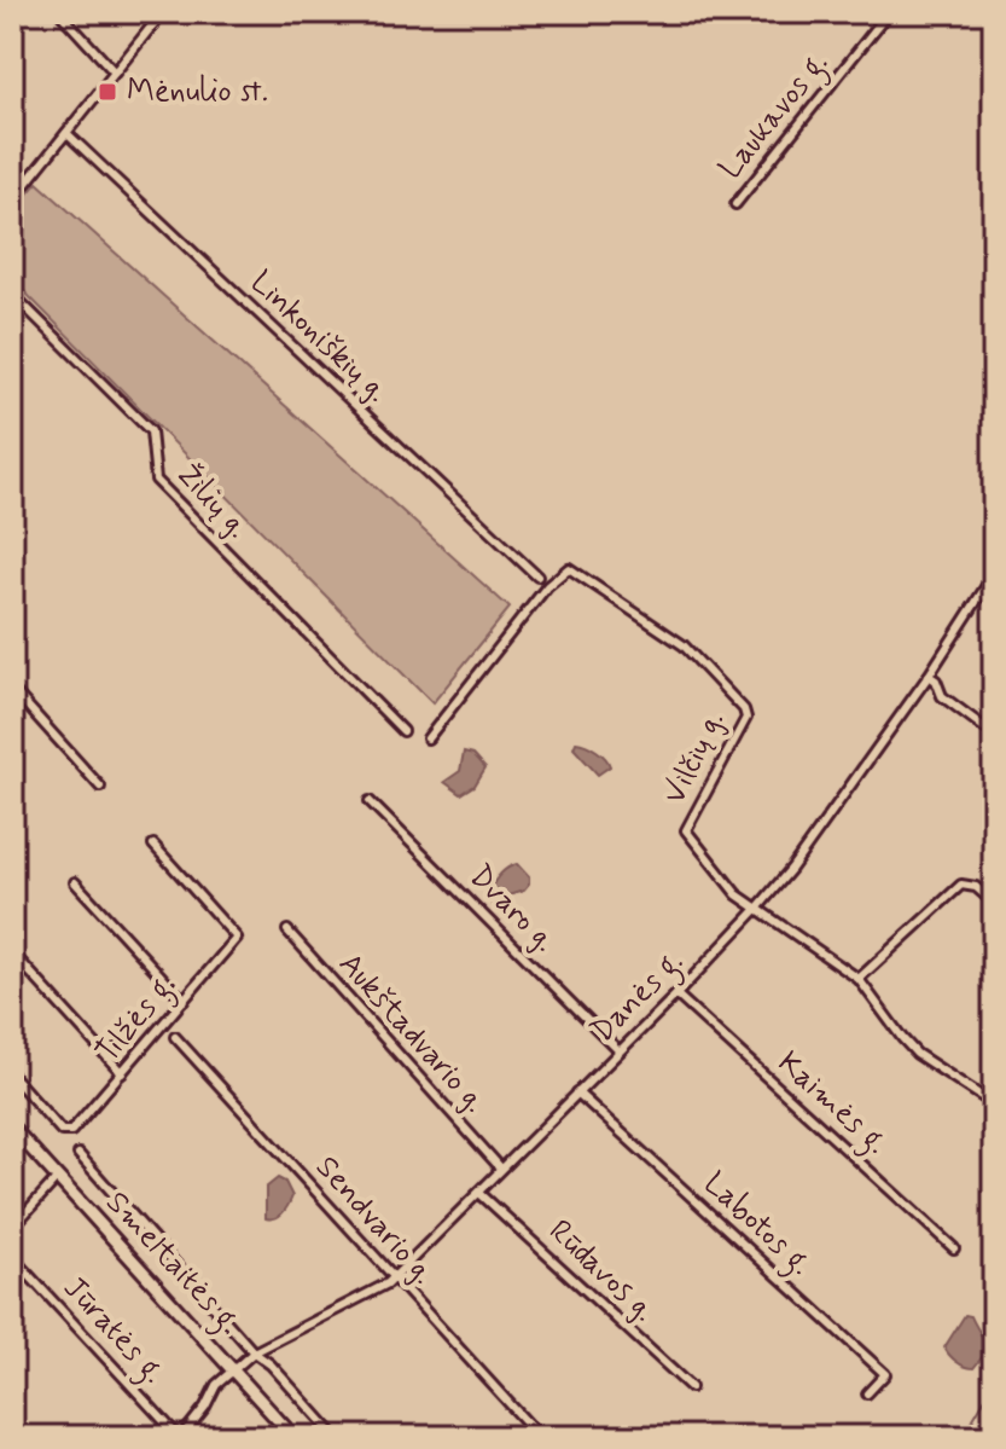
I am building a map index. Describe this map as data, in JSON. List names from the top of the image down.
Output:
{
  "streets": {
    "main road": ["Smeltaitės g."],
    "street": [
      "Laukavos g.",
      "Linkoniškių g.",
      "Žilių g.",
      "Vilčių g.",
      "Dvaro g.",
      "Danės g.",
      "Tilžės g.",
      "Aukštadvario g.",
      "Kaimės g.",
      "Sendvario g.",
      "Labotos g.",
      "Rūdavos g.",
      "Jūratės g."
    ]
  },
  "crossings": [
    ["Vilčių g.", "Danės g."],
    ["Dvaro g.", "Danės g."],
    ["Danės g.", "Aukštadvario g."],
    ["Danės g.", "Kaimės g."],
    ["Danės g.", "Sendvario g."],
    ["Danės g.", "Labotos g."],
    ["Danės g.", "Smeltaitės g."],
    ["Danės g.", "Rūdavos g."],
    ["Danės g.", "Jūratės g."]
  ],
  "places": {
    "transit": ["Mėnulio st."]
  }
}
